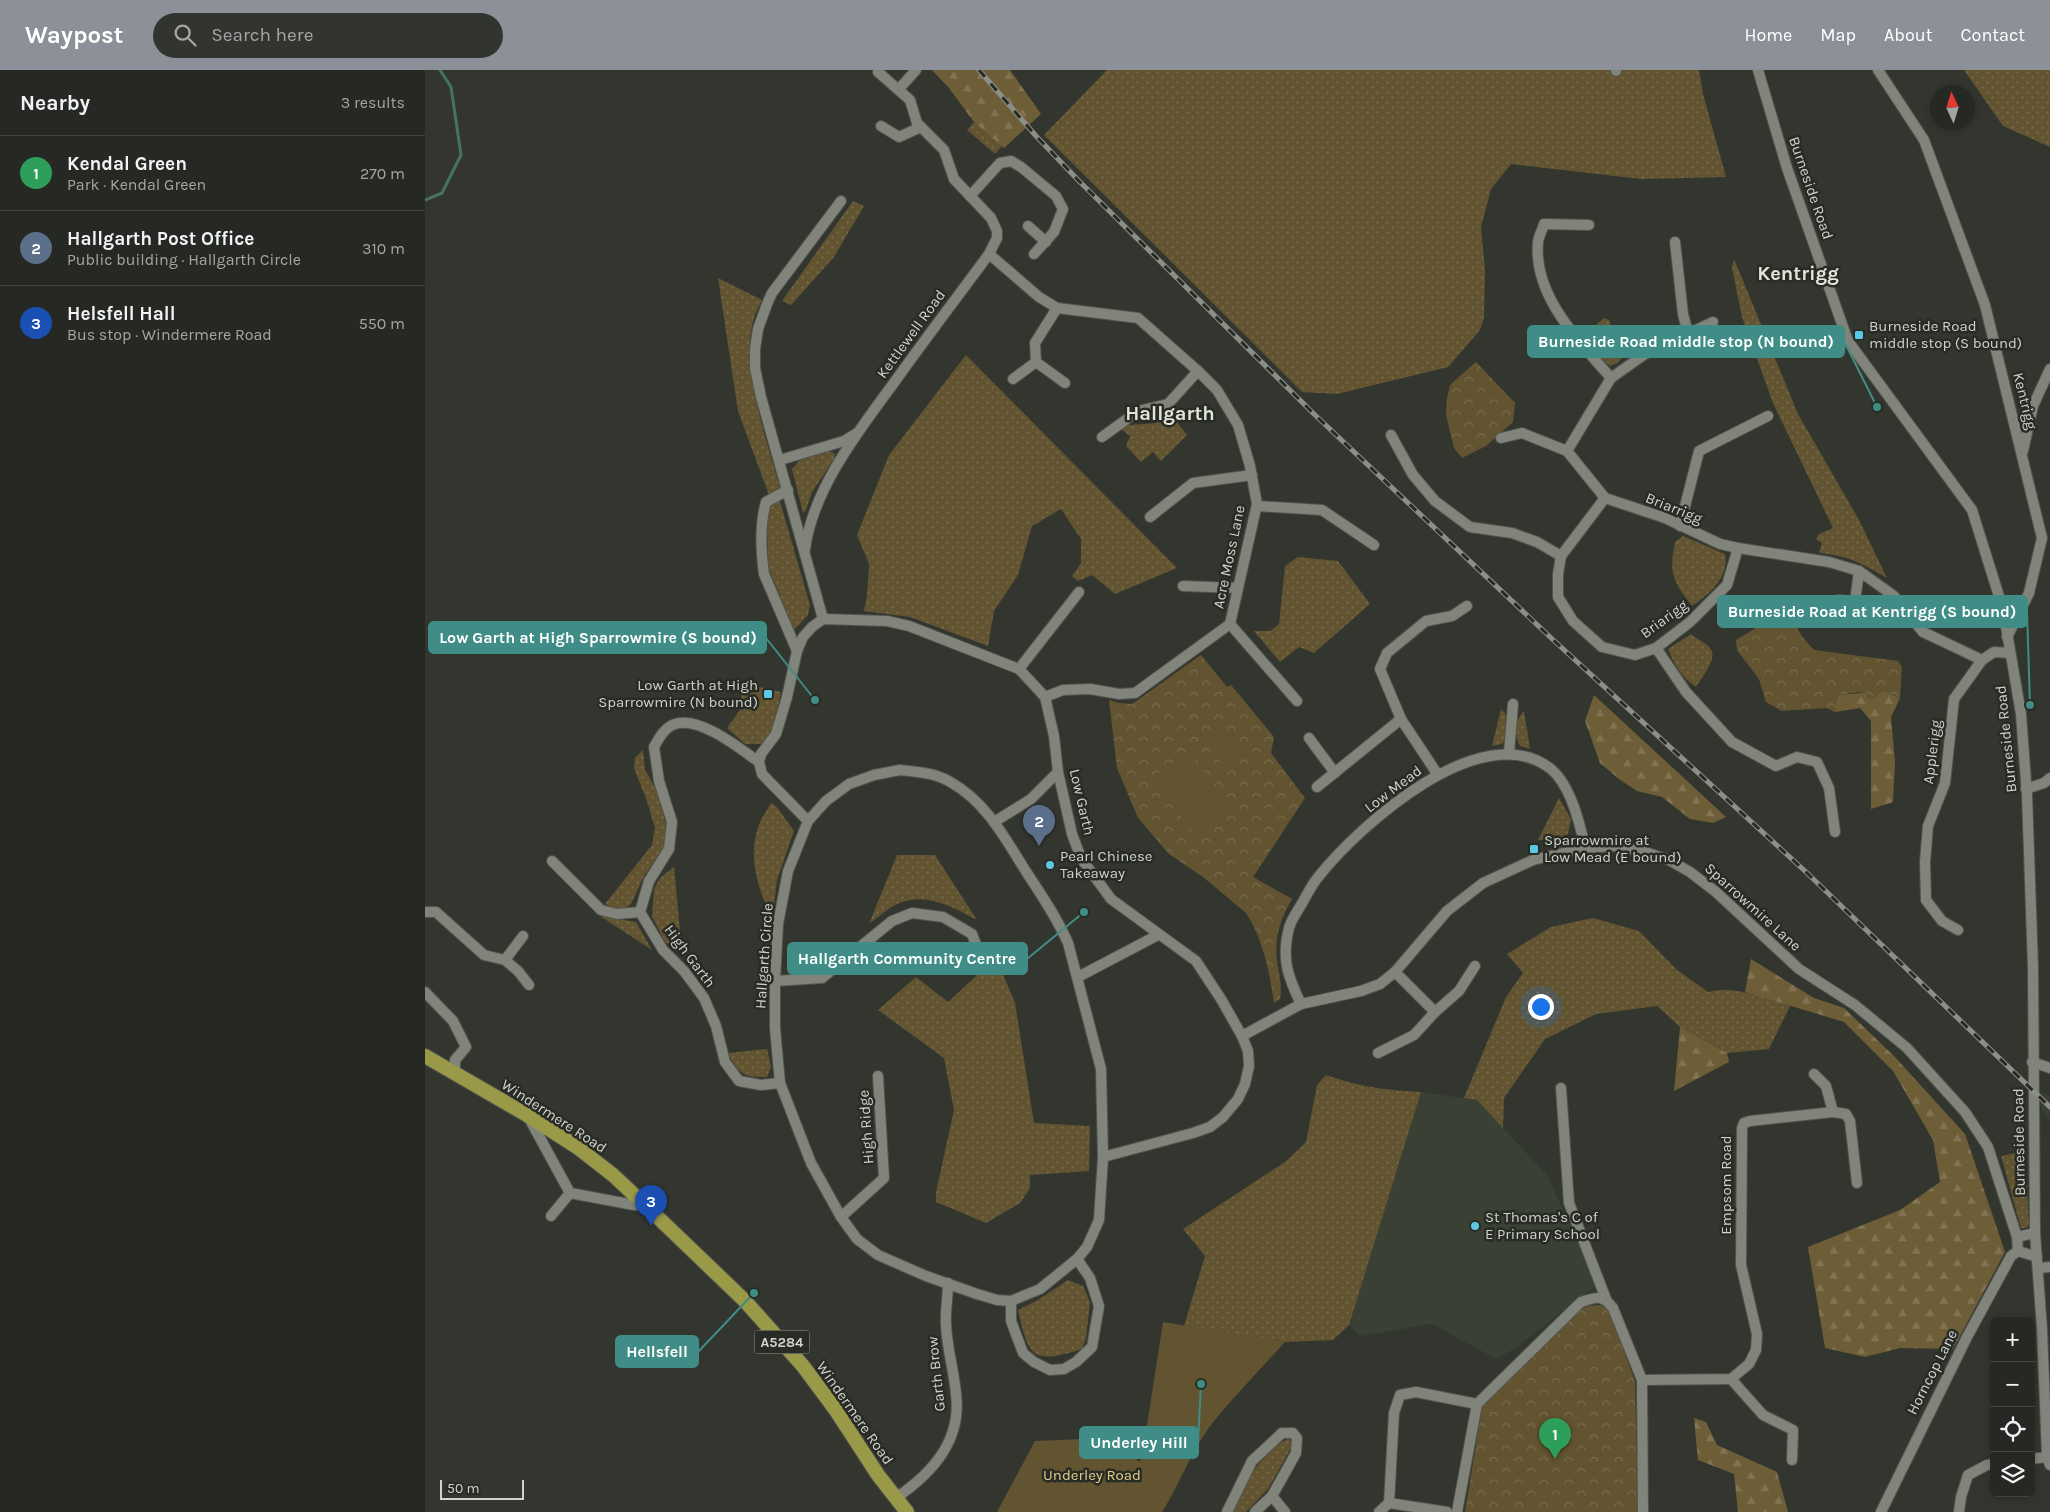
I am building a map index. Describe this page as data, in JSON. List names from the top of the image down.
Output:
{
  "streets": {
    "highway": ["Windermere Road", "A5284"],
    "street": [
      "Burneside Road",
      "Kettlewell Road",
      "Kentrigg",
      "Briarrigg",
      "Acre Moss Lane",
      "Briarigg",
      "Applerigg",
      "Low Mead",
      "Low Garth",
      "Sparrowmire Lane",
      "High Garth",
      "Hallgarth Circle",
      "High Ridge",
      "Empsom Road",
      "Horncop Lane",
      "Garth Brow"
    ]
  },
  "crossings": [
    ["Burneside Road", "Kentrigg"],
    ["Kettlewell Road", "Acre Moss Lane"],
    ["Briarrigg", "Briarigg"],
    ["Briarrigg", "Applerigg"],
    ["Acre Moss Lane", "Low Garth"],
    ["Low Mead", "Sparrowmire Lane"],
    ["Low Garth", "Sparrowmire Lane"],
    ["Low Garth", "Hallgarth Circle"],
    ["Sparrowmire Lane", "Horncop Lane"],
    ["High Garth", "Hallgarth Circle"],
    ["Hallgarth Circle", "High Ridge"],
    ["Hallgarth Circle", "Garth Brow"],
    ["Windermere Road", "Garth Brow"]
  ],
  "districts": ["Kentrigg", "Hallgarth"],
  "parks": ["Underley Road"],
  "places": {
    "transit": ["Burneside Road middle stop (S bound)", "Low Garth at High Sparrowmire (N bound)", "Sparrowmire at Low Mead (E bound)"],
    "other": [
      "Burneside Road middle stop (N bound)",
      "Low Garth at High Sparrowmire (S bound)",
      "Burneside Road at Kentrigg (S bound)",
      "Pearl Chinese Takeaway",
      "Hallgarth Community Centre",
      "St Thomas's C of E Primary School",
      "Hellsfell",
      "Underley Hill"
    ]
  },
  "scale_bar": "50 m",
  "north": "top",
  "page": {
    "header": "Waypost",
    "search": "Search here",
    "nav": [
      "Home",
      "Map",
      "About",
      "Contact"
    ],
    "heading": ["Nearby", "3 results"],
    "list": [
      {
        "mark": "1",
        "name": "Kendal Green",
        "note": "Park · Kendal Green",
        "value": "270 m"
      },
      {
        "mark": "2",
        "name": "Hallgarth Post Office",
        "note": "Public building · Hallgarth Circle",
        "value": "310 m"
      },
      {
        "mark": "3",
        "name": "Helsfell Hall",
        "note": "Bus stop · Windermere Road",
        "value": "550 m"
      }
    ],
    "pins": ["2", "3", "1"],
    "map_buttons": ["+", "−"],
    "scale": "50 m"
  }
}
